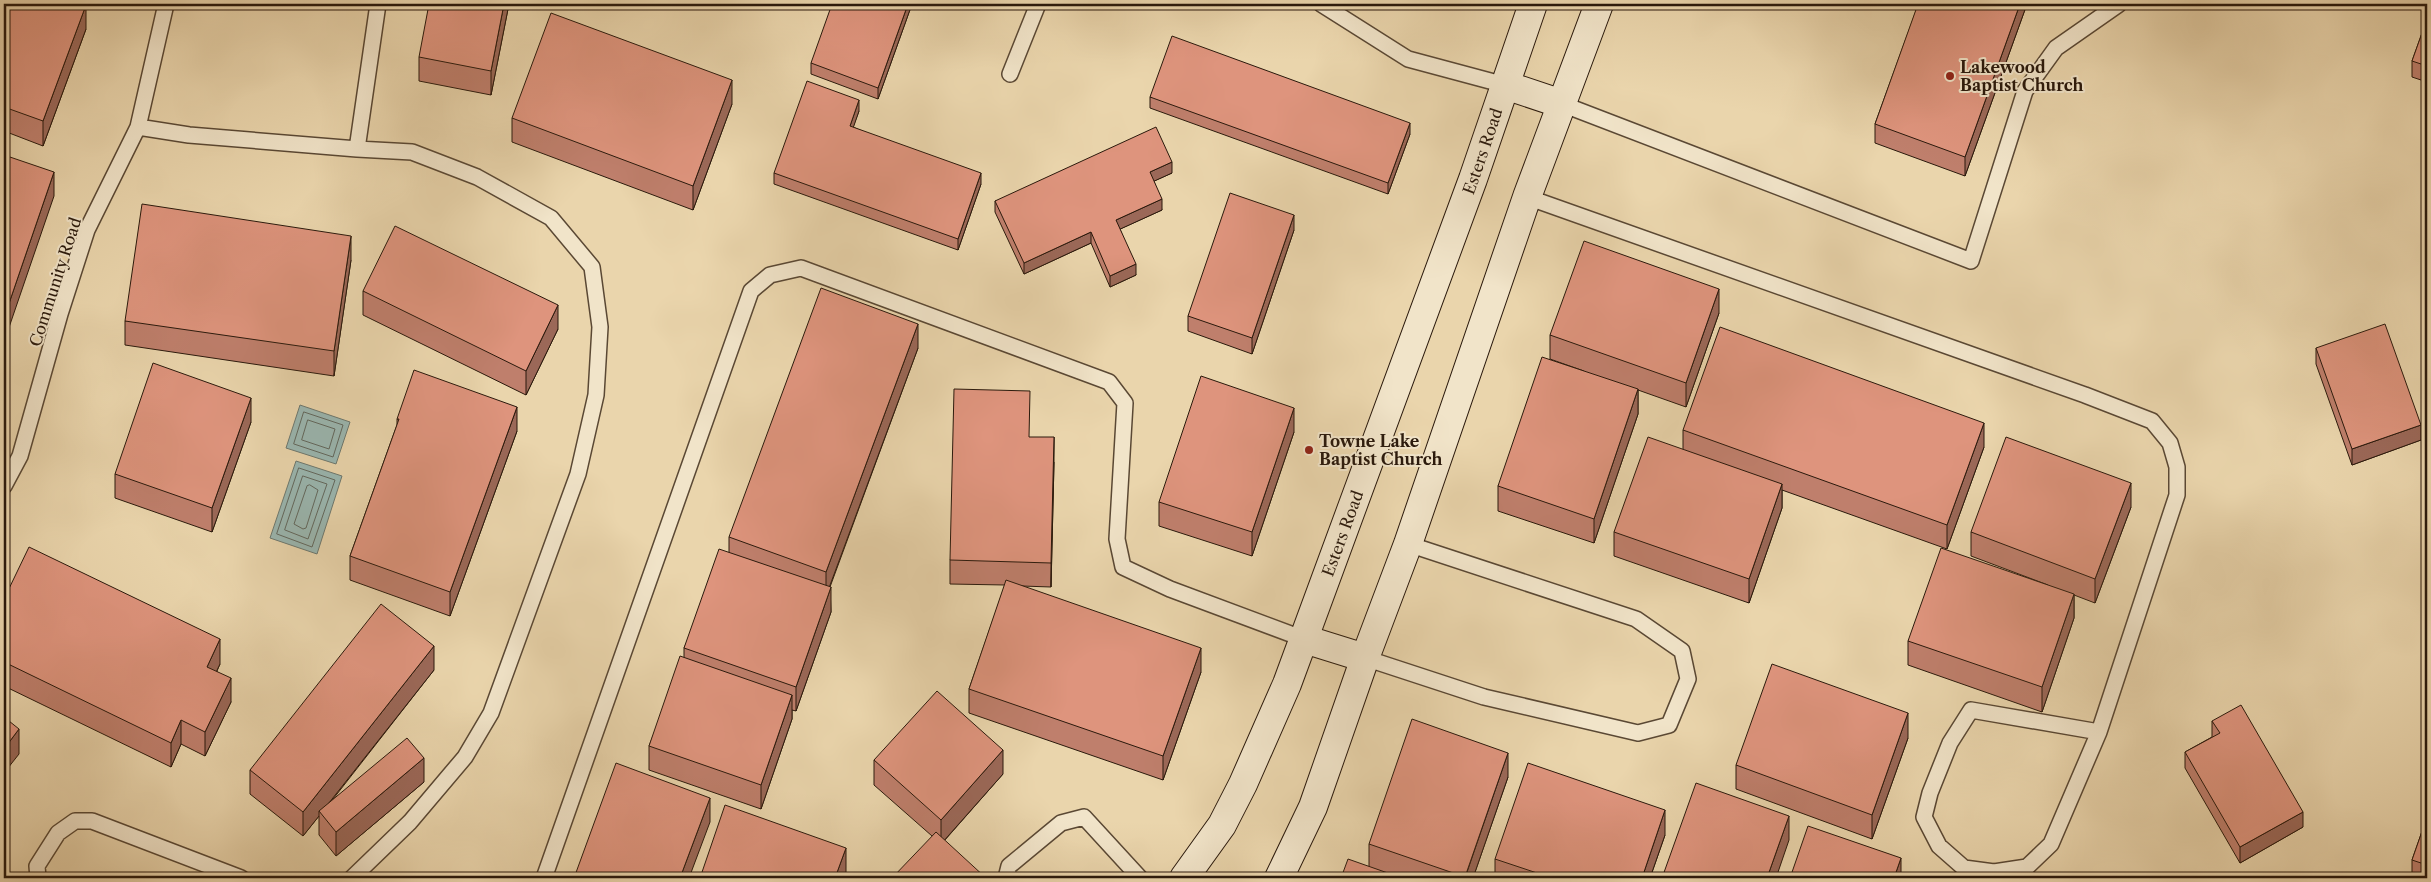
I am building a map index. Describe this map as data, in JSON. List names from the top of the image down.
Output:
{
  "streets": {
    "main road": ["Esters Road"],
    "lane": ["Community Road"]
  },
  "places": ["Lakewood Baptist Church", "Towne Lake Baptist Church"]
}
